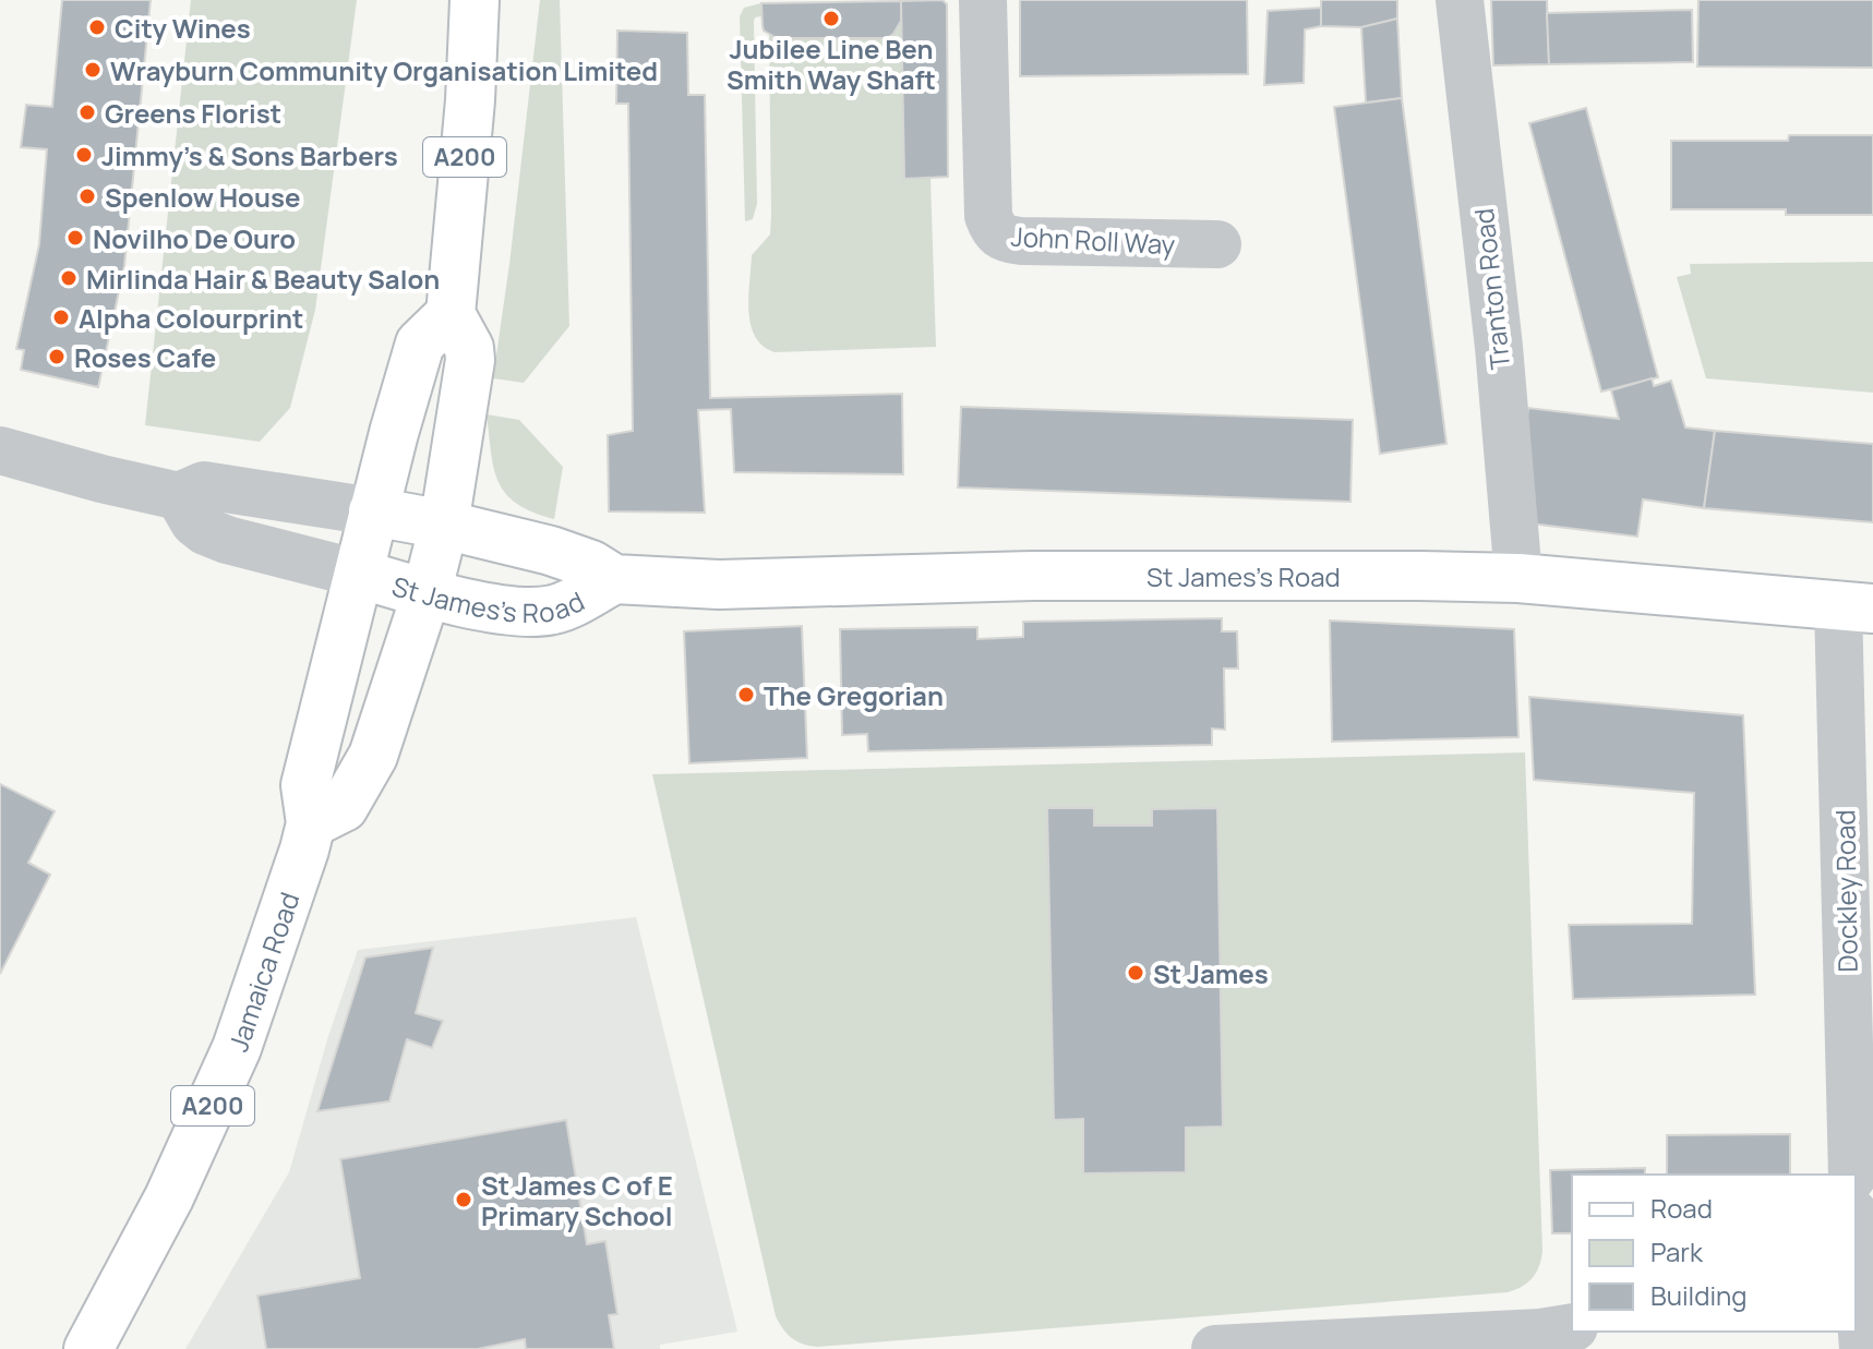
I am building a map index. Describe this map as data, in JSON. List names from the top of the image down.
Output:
{
  "streets": {
    "main road": ["A200", "St James's Road", "Jamaica Road"],
    "street": ["John Roll Way", "Tranton Road", "Dockley Road"]
  },
  "crossings": [
    ["A200", "Jamaica Road"],
    ["Tranton Road", "St James's Road"],
    ["St James's Road", "Dockley Road"],
    ["St James's Road", "Jamaica Road"]
  ],
  "places": [
    "Jubilee Line Ben Smith Way Shaft",
    "City Wines",
    "Wrayburn Community Organisation Limited",
    "Greens Florist",
    "Jimmy's & Sons Barbers",
    "Spenlow House",
    "Novilho De Ouro",
    "Mirlinda Hair & Beauty Salon",
    "Alpha Colourprint",
    "Roses Cafe",
    "The Gregorian",
    "St James",
    "St James C of E Primary School"
  ],
  "legend": ["Road", "Park", "Building"]
}
